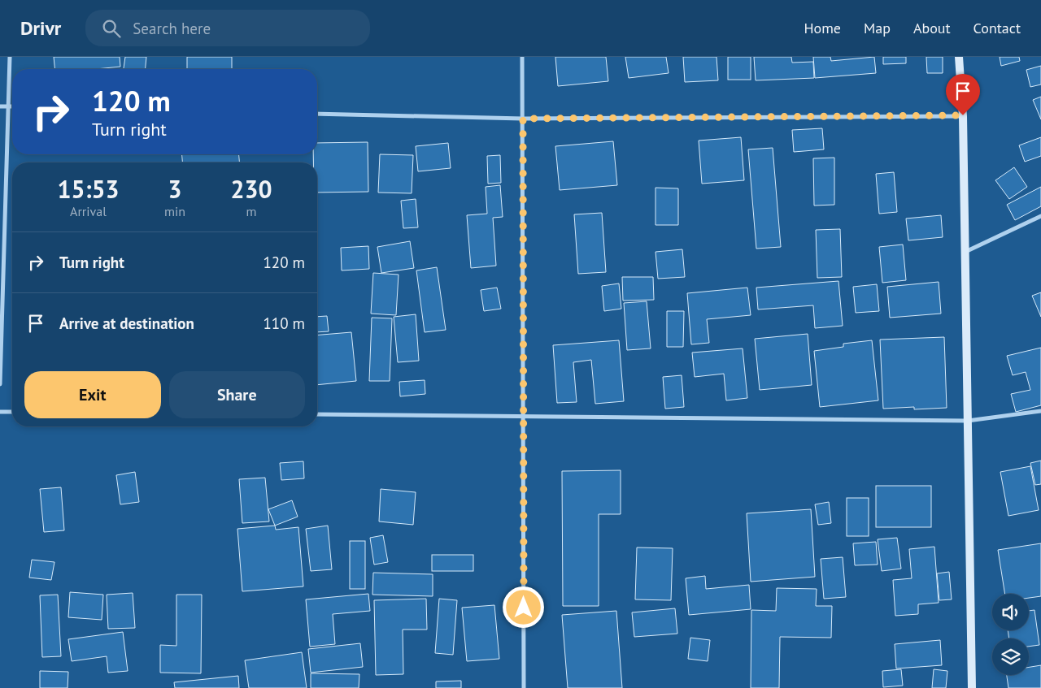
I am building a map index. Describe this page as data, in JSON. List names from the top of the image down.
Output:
{
  "page": {
    "header": "Drivr",
    "search": "Search here",
    "nav": [
      "Home",
      "Map",
      "About",
      "Contact"
    ],
    "turn": ["120 m", "Turn right"],
    "eta": [
      "15:53",
      "Arrival",
      "3",
      "min",
      "230",
      "m"
    ],
    "list": [
      {
        "name": "Turn right",
        "value": "120 m"
      },
      {
        "name": "Arrive at destination",
        "value": "110 m"
      }
    ],
    "buttons": ["Exit", "Share"]
  }
}
